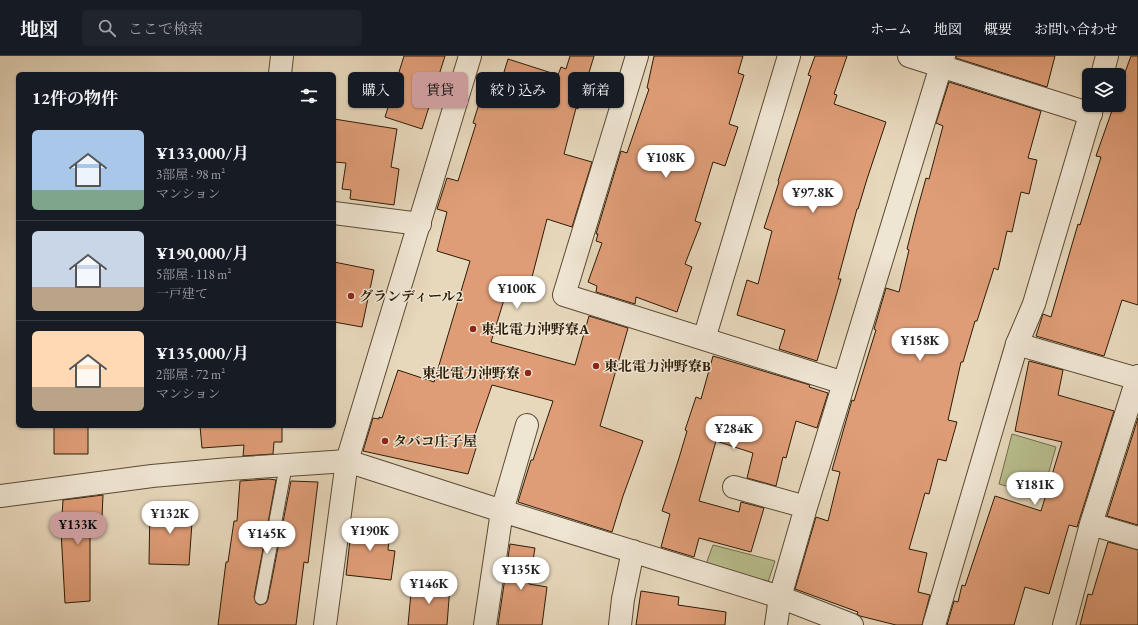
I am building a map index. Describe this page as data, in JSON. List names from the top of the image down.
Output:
{
  "places": [
    "グランディール2",
    "東北電力沖野寮A",
    "東北電力沖野寮B",
    "東北電力沖野寮",
    "タバコ庄子屋"
  ],
  "page": {
    "header": "地図",
    "search": "ここで検索",
    "nav": [
      "ホーム",
      "地図",
      "概要",
      "お問い合わせ"
    ],
    "chip": [
      "購入",
      "賃貸",
      "絞り込み",
      "新着"
    ],
    "heading": "12件の物件",
    "list": [
      {
        "name": "¥133,000/月",
        "note": "3部屋 · 98 m² · マンション"
      },
      {
        "name": "¥190,000/月",
        "note": "5部屋 · 118 m² · 一戸建て"
      },
      {
        "name": "¥135,000/月",
        "note": "2部屋 · 72 m² · マンション"
      }
    ],
    "price": [
      "¥108K",
      "¥97.8K",
      "¥100K",
      "¥158K",
      "¥284K",
      "¥181K",
      "¥132K",
      "¥133K",
      "¥190K",
      "¥145K",
      "¥135K",
      "¥146K"
    ]
  }
}
